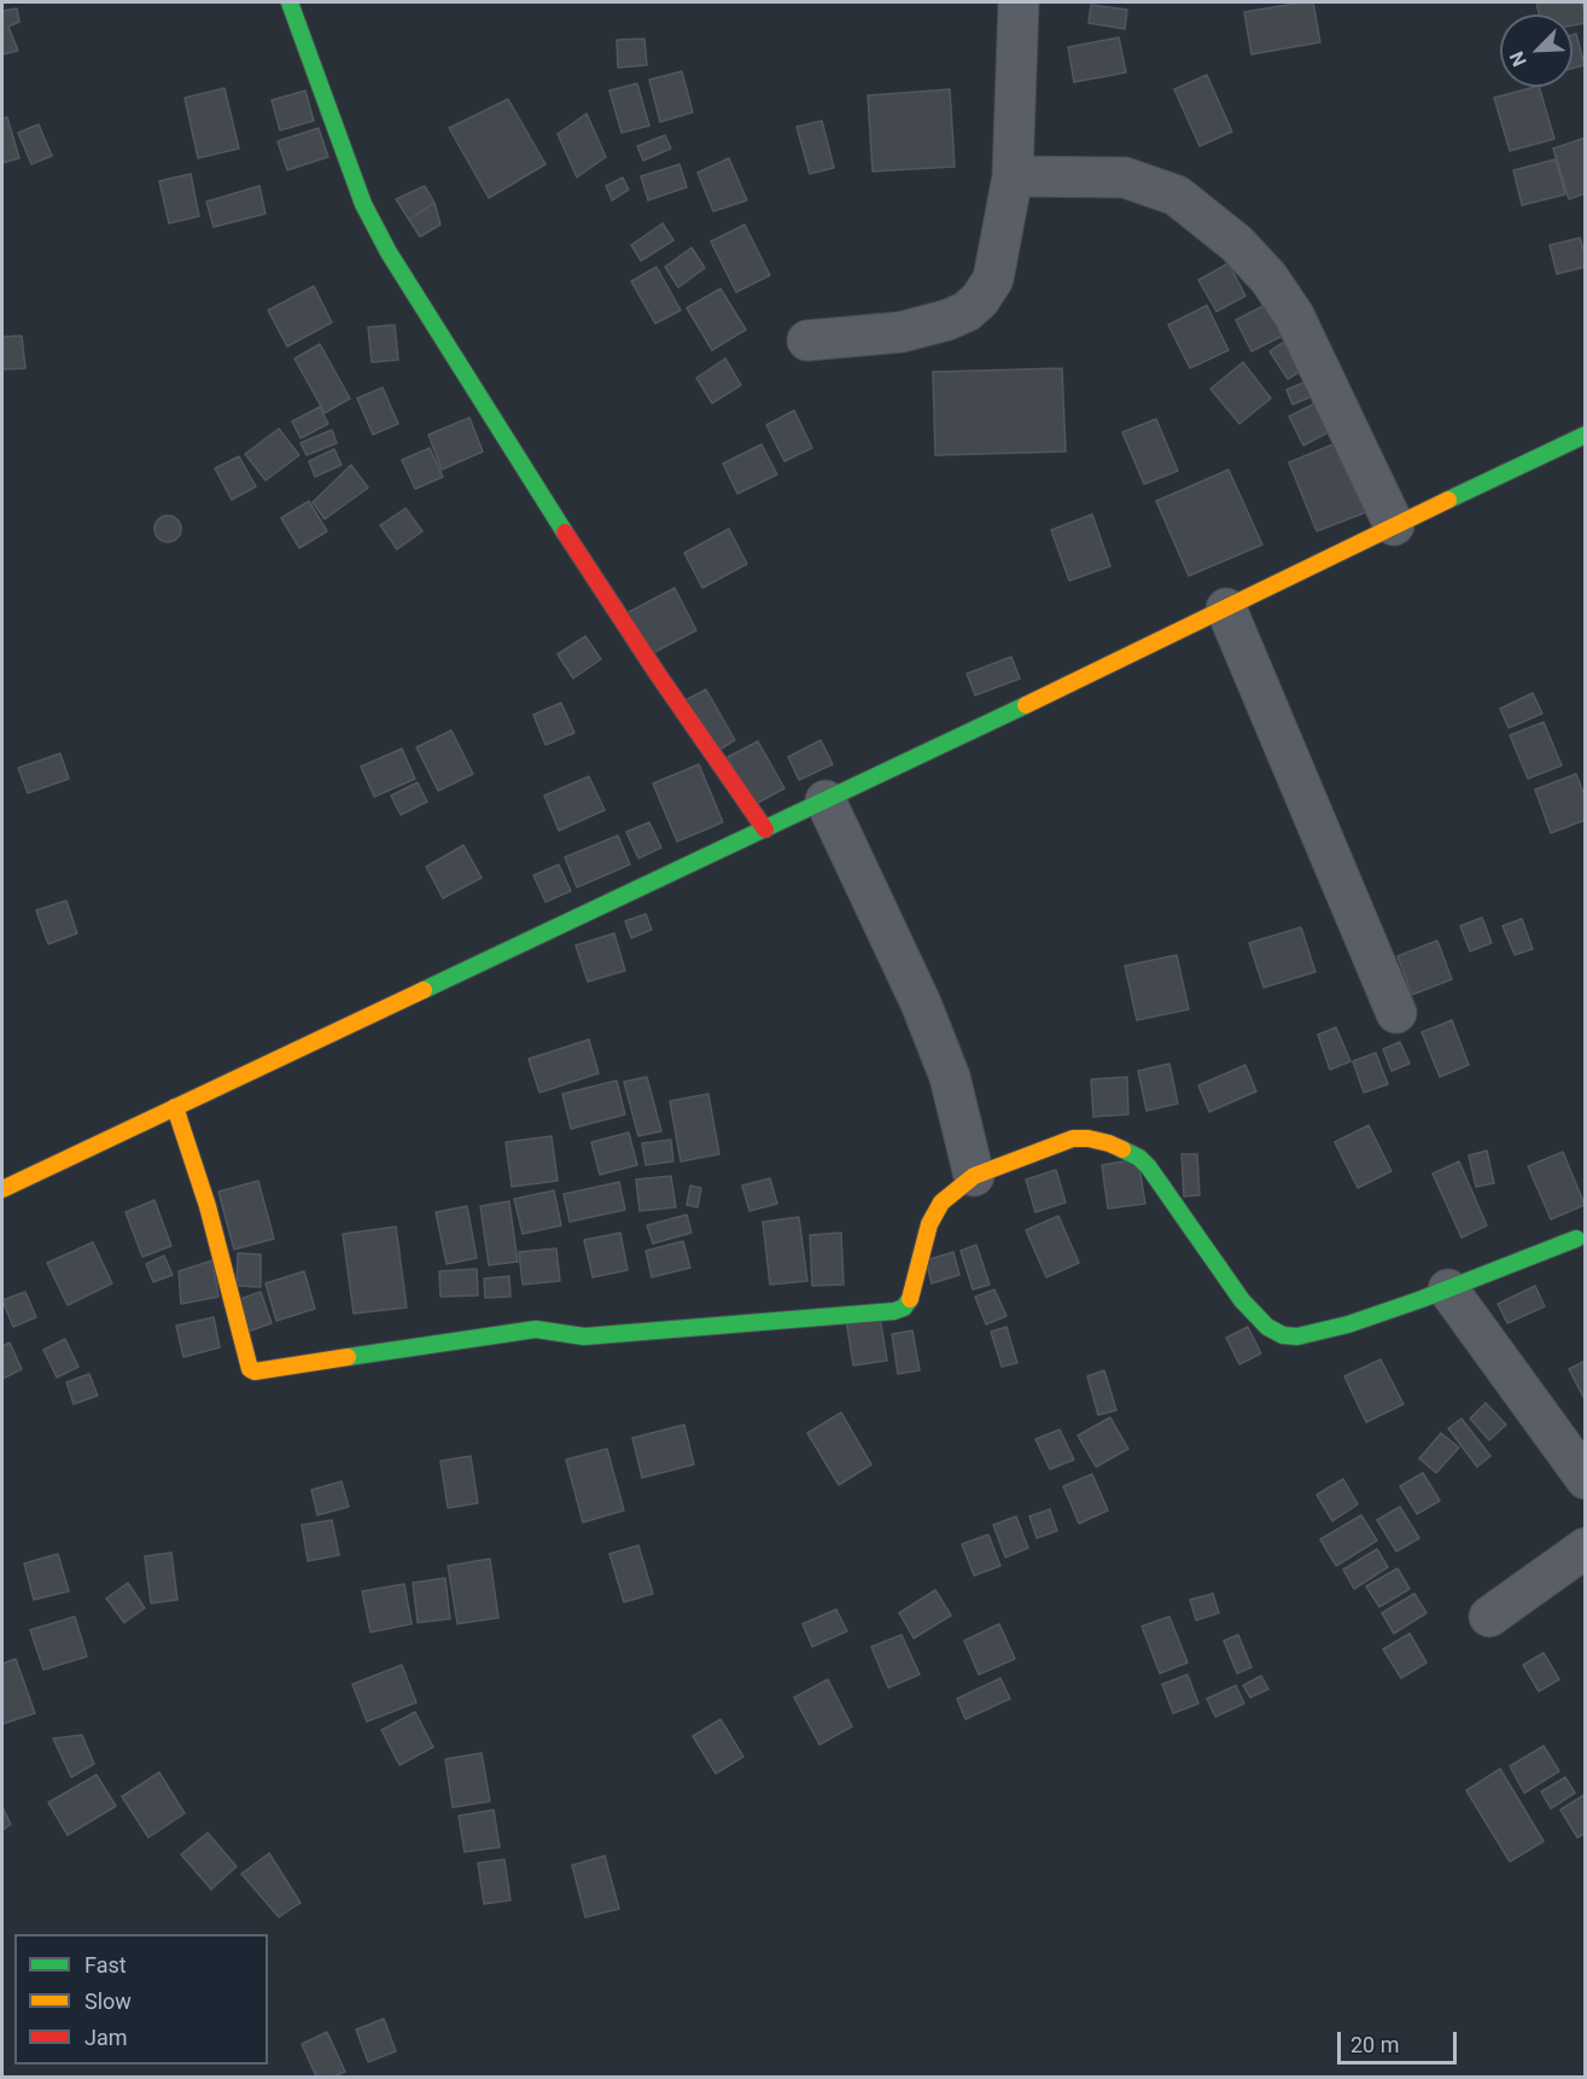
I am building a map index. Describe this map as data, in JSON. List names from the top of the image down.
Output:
{
  "legend": ["Fast", "Slow", "Jam"],
  "scale_bar": "20 m",
  "north": "bottom left"
}
